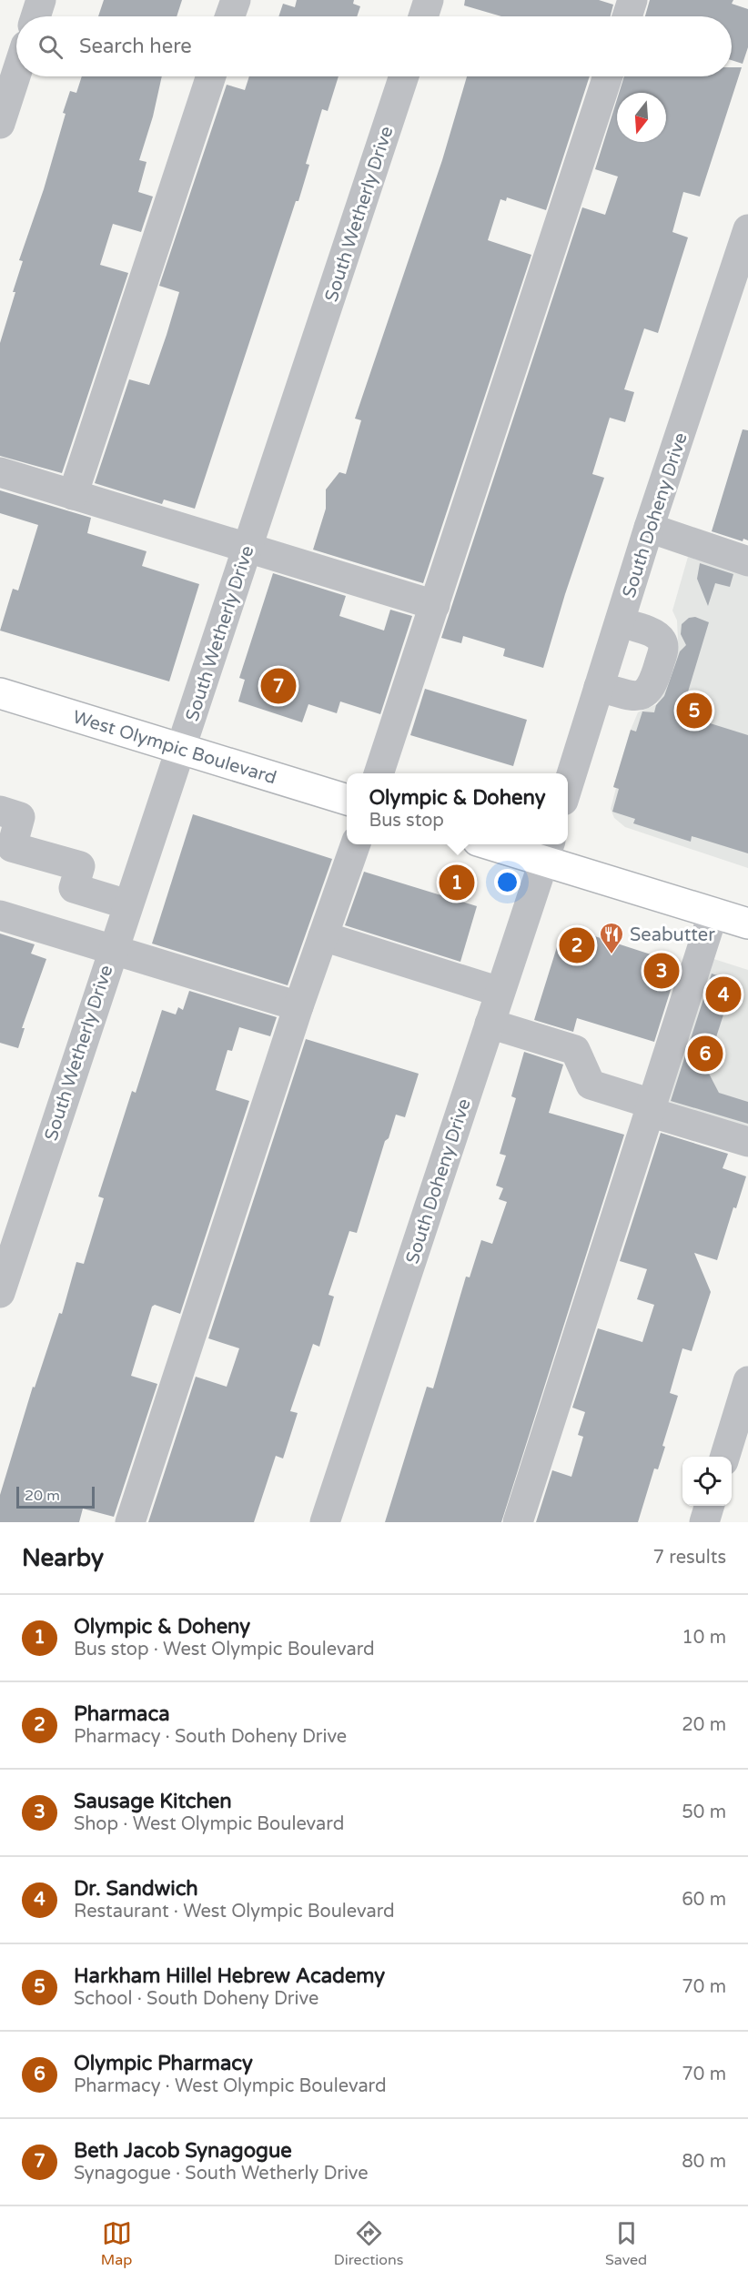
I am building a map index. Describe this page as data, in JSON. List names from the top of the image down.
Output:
{
  "streets": {
    "main road": ["West Olympic Boulevard"],
    "street": ["South Wetherly Drive", "South Doheny Drive"]
  },
  "crossings": [
    ["South Wetherly Drive", "West Olympic Boulevard"]
  ],
  "places": {
    "restaurant": ["Seabutter"]
  },
  "scale_bar": "20 m",
  "north": "bottom",
  "page": {
    "search": "Search here",
    "pins": [
      "7",
      "5",
      "1",
      "2",
      "3",
      "4",
      "6"
    ],
    "popup": ["Olympic & Doheny", "Bus stop"],
    "scale": "20 m",
    "heading": ["Nearby", "7 results"],
    "list": [
      {
        "mark": "1",
        "name": "Olympic & Doheny",
        "note": "Bus stop · West Olympic Boulevard",
        "value": "10 m"
      },
      {
        "mark": "2",
        "name": "Pharmaca",
        "note": "Pharmacy · South Doheny Drive",
        "value": "20 m"
      },
      {
        "mark": "3",
        "name": "Sausage Kitchen",
        "note": "Shop · West Olympic Boulevard",
        "value": "50 m"
      },
      {
        "mark": "4",
        "name": "Dr. Sandwich",
        "note": "Restaurant · West Olympic Boulevard",
        "value": "60 m"
      },
      {
        "mark": "5",
        "name": "Harkham Hillel Hebrew Academy",
        "note": "School · South Doheny Drive",
        "value": "70 m"
      },
      {
        "mark": "6",
        "name": "Olympic Pharmacy",
        "note": "Pharmacy · West Olympic Boulevard",
        "value": "70 m"
      },
      {
        "mark": "7",
        "name": "Beth Jacob Synagogue",
        "note": "Synagogue · South Wetherly Drive",
        "value": "80 m"
      }
    ],
    "nav": ["Map", "Directions", "Saved"]
  }
}
